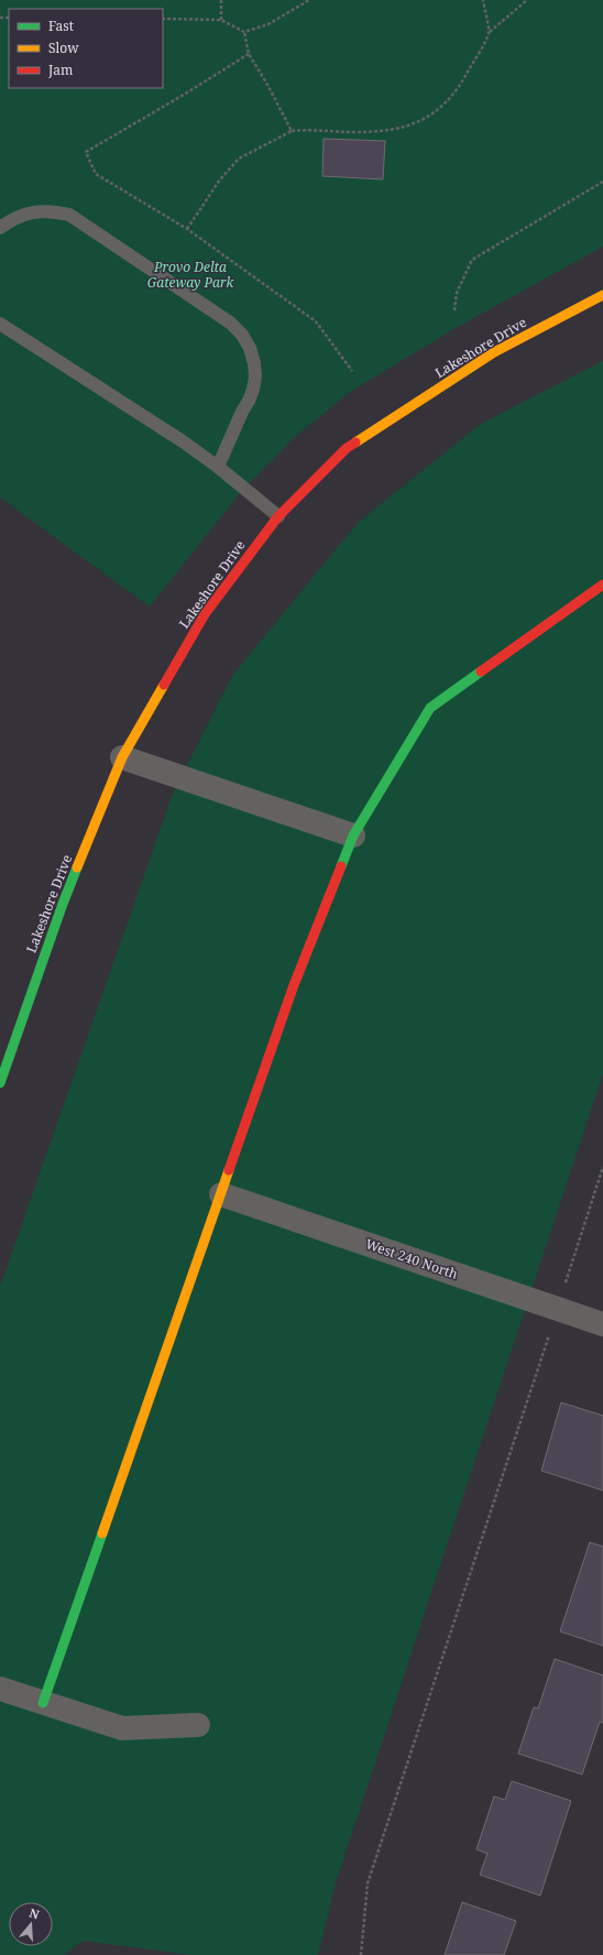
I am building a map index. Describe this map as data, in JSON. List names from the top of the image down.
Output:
{
  "streets": {
    "street": ["Lakeshore Drive", "West 240 North"]
  },
  "parks": ["Provo Delta Gateway Park"],
  "legend": ["Fast", "Slow", "Jam"],
  "north": "top"
}
